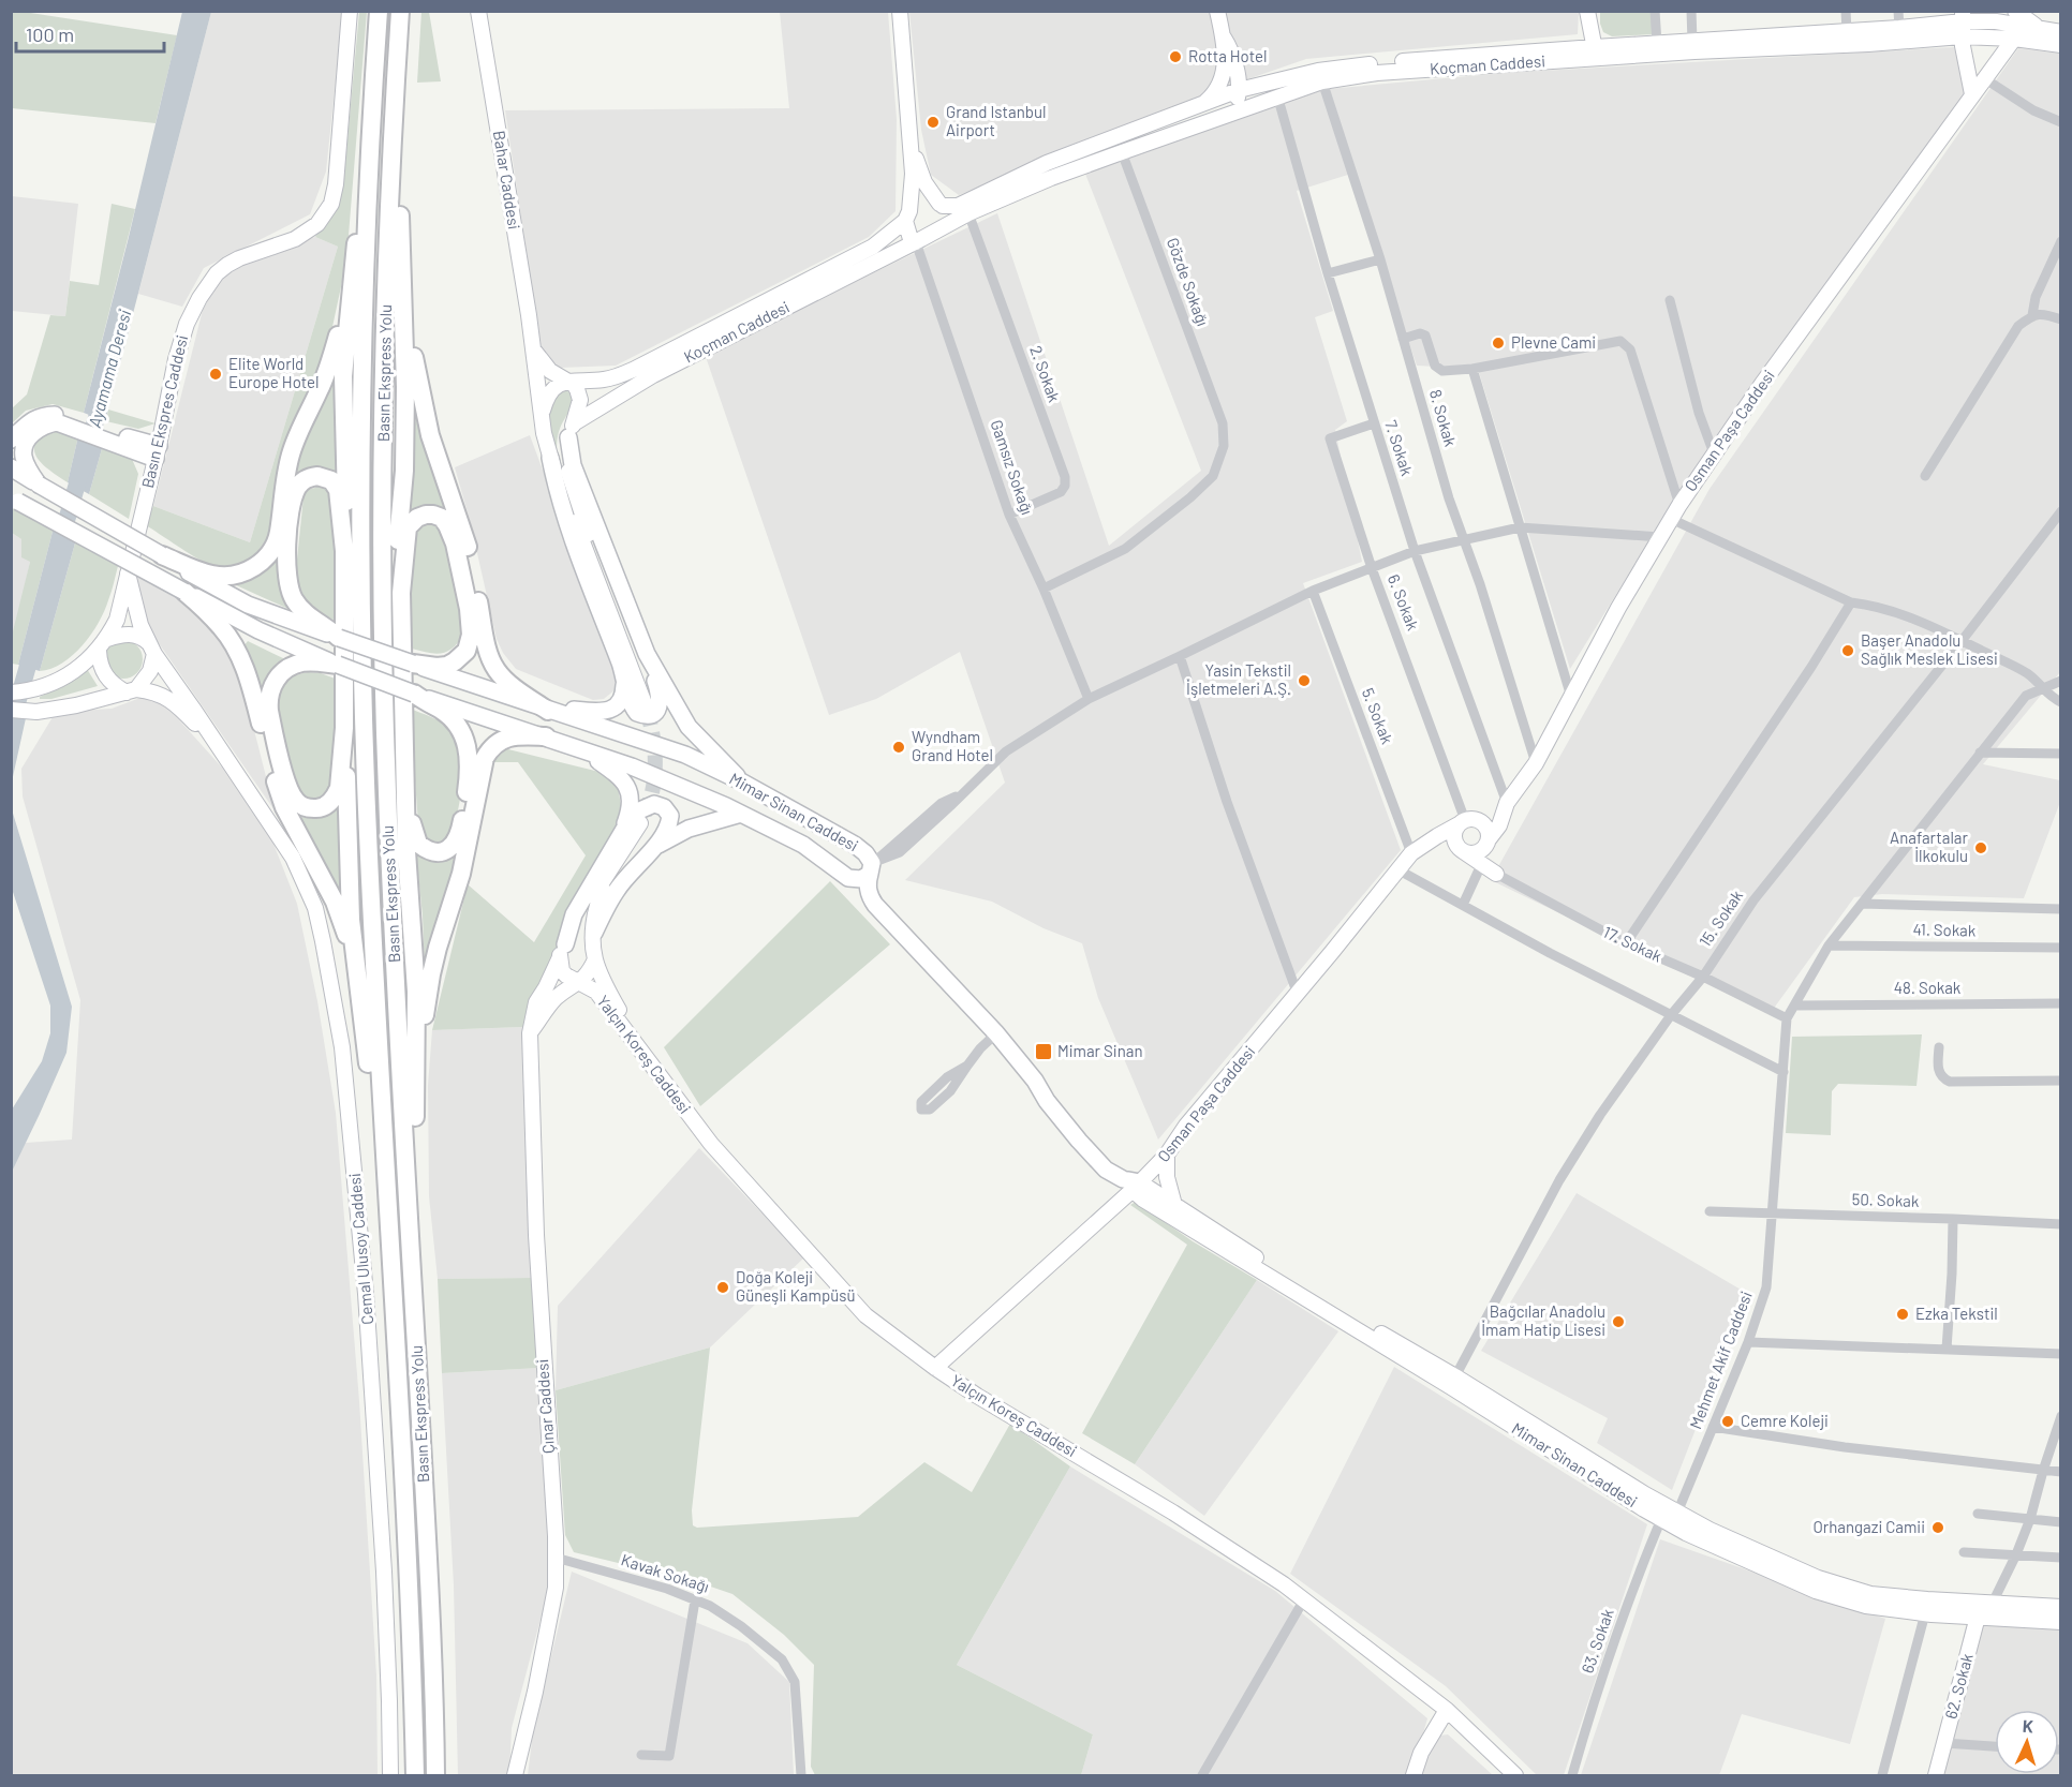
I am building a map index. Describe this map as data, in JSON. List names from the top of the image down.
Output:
{
  "streets": {
    "highway": ["Basın Ekspress Yolu"],
    "main road": [
      "Koçman Caddesi",
      "Bahar Caddesi",
      "Basın Ekspres Caddesi",
      "Osman Paşa Caddesi",
      "Mimar Sinan Caddesi",
      "17. Sokak",
      "Yalçın Koreş Caddesi",
      "Cemal Ulusoy Caddesi",
      "Çınar Caddesi",
      "62. Sokak"
    ],
    "street": [
      "Gözde Sokağı",
      "2. Sokak",
      "8. Sokak",
      "7. Sokak",
      "Gamsız Sokağı",
      "6. Sokak",
      "5. Sokak",
      "15. Sokak",
      "41. Sokak",
      "48. Sokak",
      "50. Sokak",
      "Mehmet Akif Caddesi",
      "Kavak Sokağı",
      "63. Sokak"
    ]
  },
  "crossings": [
    ["Koçman Caddesi", "Gözde Sokağı"],
    ["Koçman Caddesi", "2. Sokak"],
    ["Koçman Caddesi", "8. Sokak"],
    ["Koçman Caddesi", "Osman Paşa Caddesi"],
    ["Koçman Caddesi", "7. Sokak"],
    ["Koçman Caddesi", "Gamsız Sokağı"],
    ["Gözde Sokağı", "Gamsız Sokağı"],
    ["2. Sokak", "Gamsız Sokağı"],
    ["Basın Ekspres Caddesi", "Cemal Ulusoy Caddesi"],
    ["8. Sokak", "Osman Paşa Caddesi"],
    ["Osman Paşa Caddesi", "7. Sokak"],
    ["Osman Paşa Caddesi", "6. Sokak"],
    ["Osman Paşa Caddesi", "5. Sokak"],
    ["Osman Paşa Caddesi", "Mimar Sinan Caddesi"],
    ["Osman Paşa Caddesi", "17. Sokak"],
    ["Osman Paşa Caddesi", "Yalçın Koreş Caddesi"],
    ["7. Sokak", "6. Sokak"],
    ["6. Sokak", "17. Sokak"],
    ["Mimar Sinan Caddesi", "15. Sokak"],
    ["Mimar Sinan Caddesi", "Mehmet Akif Caddesi"],
    ["Mimar Sinan Caddesi", "63. Sokak"],
    ["Mimar Sinan Caddesi", "62. Sokak"],
    ["15. Sokak", "17. Sokak"],
    ["17. Sokak", "Mehmet Akif Caddesi"],
    ["Yalçın Koreş Caddesi", "Çınar Caddesi"],
    ["50. Sokak", "Mehmet Akif Caddesi"],
    ["Çınar Caddesi", "Kavak Sokağı"]
  ],
  "water": ["Ayamama Deresi"],
  "places": {
    "other": [
      "Rotta Hotel",
      "Grand Istanbul Airport",
      "Plevne Cami",
      "Elite World Europe Hotel",
      "Başer Anadolu Sağlık Meslek Lisesi",
      "Yasin Tekstil İşletmeleri A.Ş.",
      "Wyndham Grand Hotel",
      "Anafartalar İlkokulu",
      "Doğa Koleji Güneşli Kampüsü",
      "Ezka Tekstil",
      "Bağcılar Anadolu İmam Hatip Lisesi",
      "Cemre Koleji",
      "Orhangazi Camii"
    ],
    "transit": ["Mimar Sinan"]
  },
  "scale_bar": "100 m",
  "north": "top"
}
